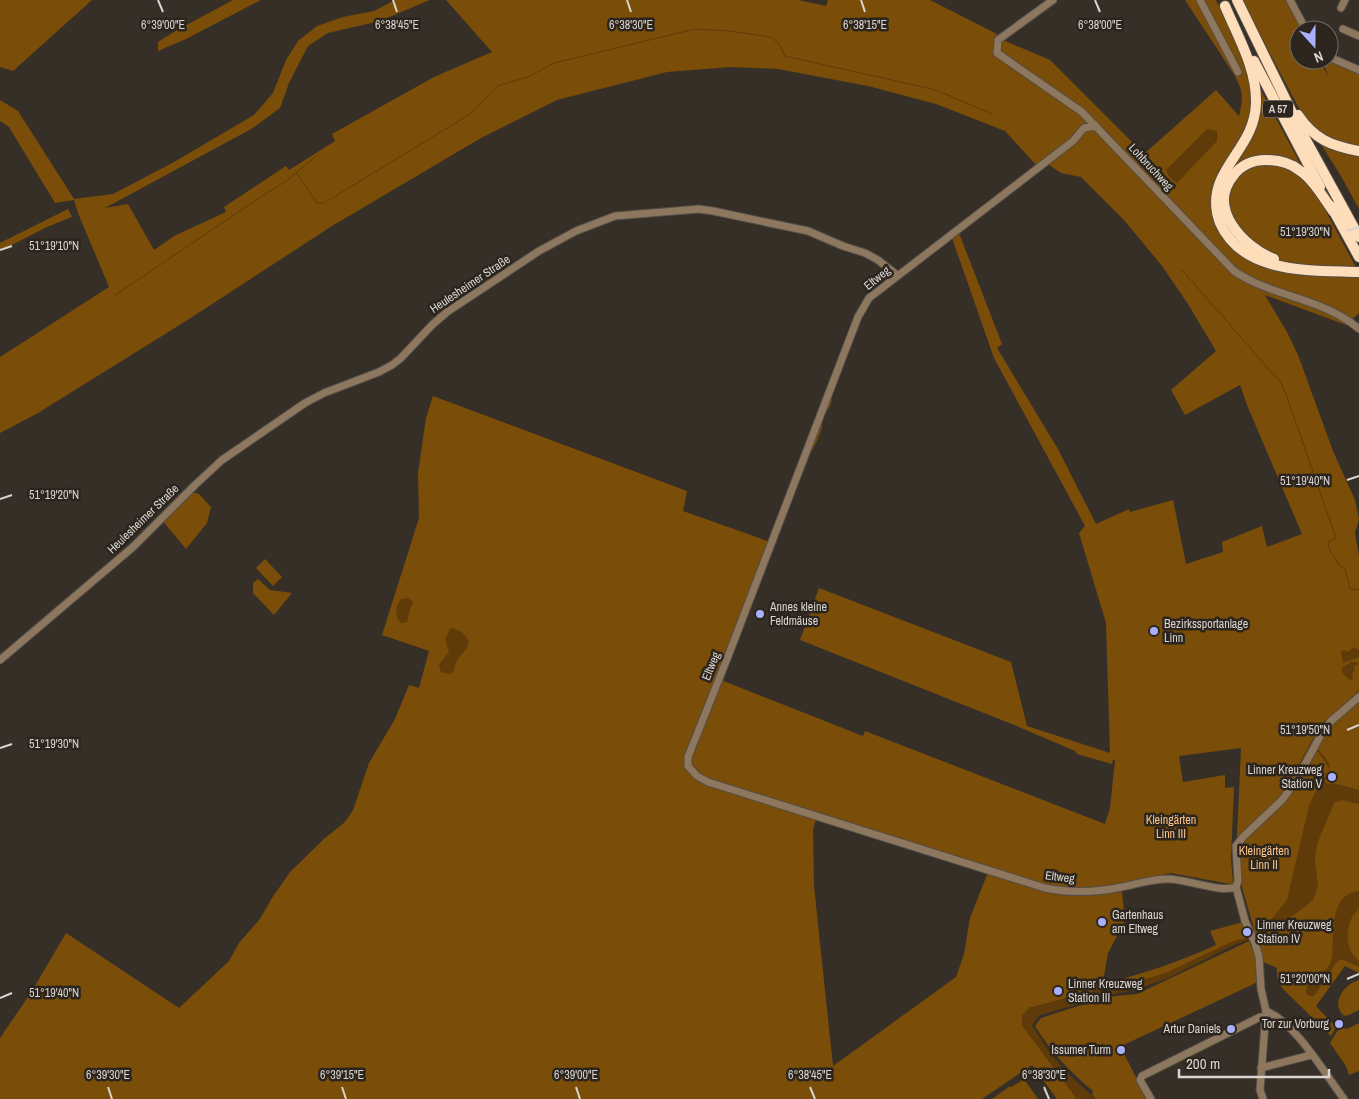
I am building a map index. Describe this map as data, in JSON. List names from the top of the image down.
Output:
{
  "streets": {
    "highway": ["A 57"],
    "street": ["Lohbruchweg", "Eltweg", "Heulesheimer Straße"]
  },
  "crossings": [
    ["Eltweg", "Heulesheimer Straße"]
  ],
  "parks": ["Kleingärten Linn III", "Kleingärten Linn II"],
  "places": [
    "Annes kleine Feldmäuse",
    "Bezirkssportanlage Linn",
    "Linner Kreuzweg Station V",
    "Gartenhaus am Eltweg",
    "Linner Kreuzweg Station IV",
    "Linner Kreuzweg Station III",
    "Tor zur Vorburg",
    "Artur Daniels",
    "Issumer Turm"
  ],
  "scale_bar": "200 m",
  "north": "bottom",
  "coordinates": [
    "6°39'00\"E",
    "6°38'45\"E",
    "6°38'30\"E",
    "6°38'15\"E",
    "6°38'00\"E",
    "51°19'30\"N",
    "51°19'10\"N",
    "51°19'40\"N",
    "51°19'20\"N",
    "51°19'50\"N",
    "51°20'00\"N",
    "6°39'30\"E",
    "6°39'15\"E"
  ]
}
